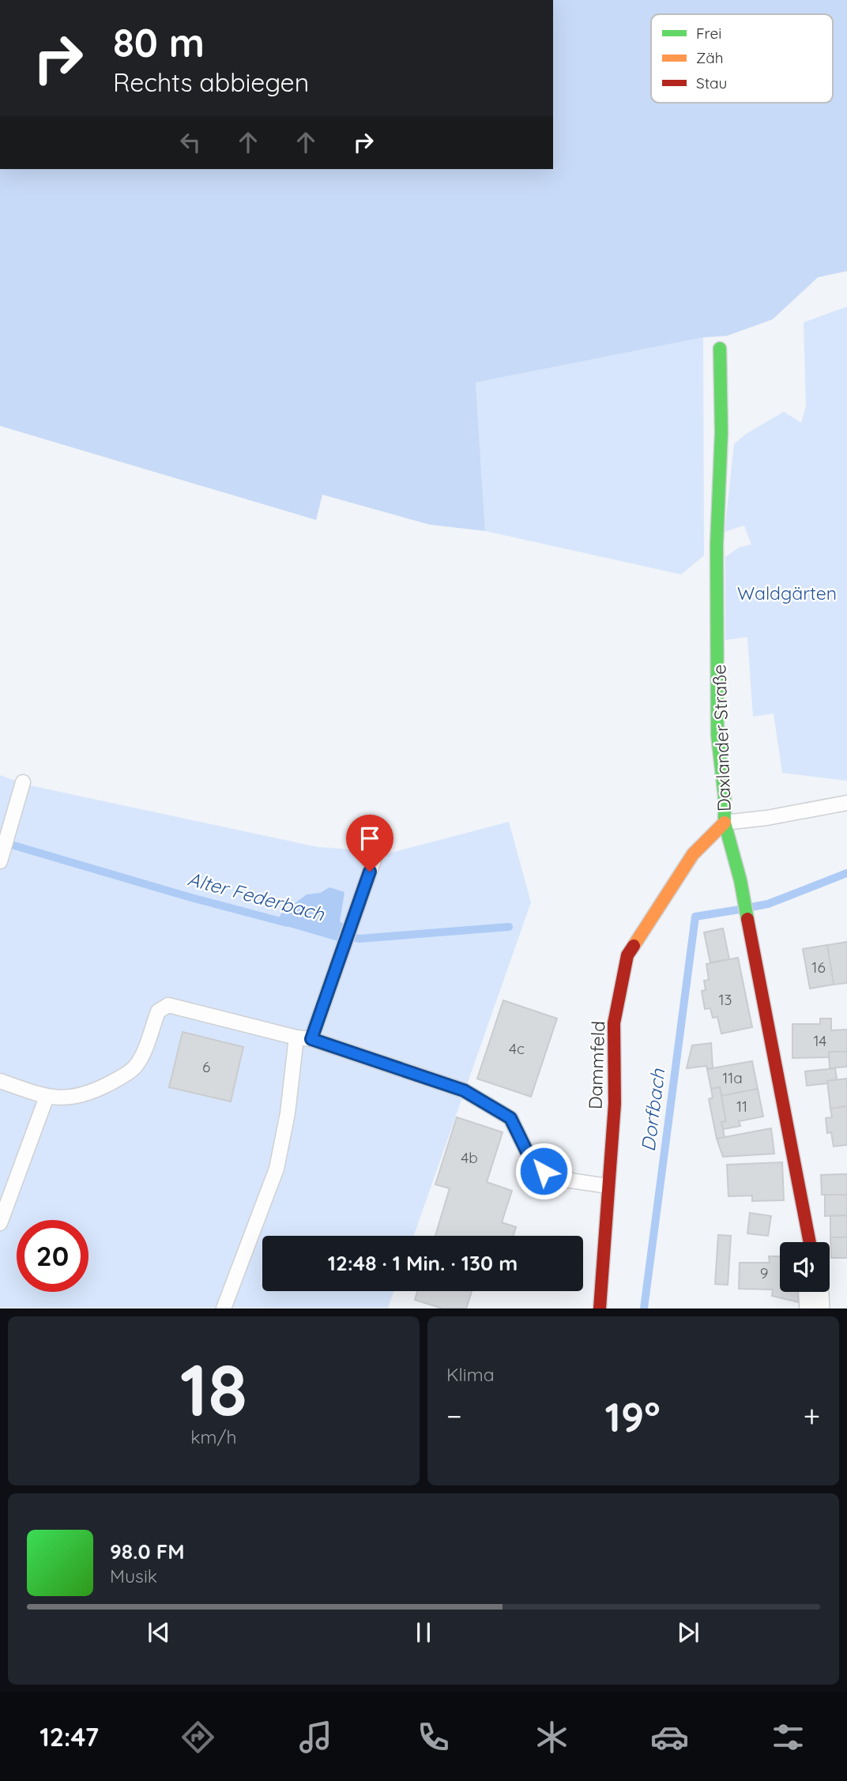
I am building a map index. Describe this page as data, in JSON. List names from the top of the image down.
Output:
{
  "streets": {
    "street": ["Daxlander Straße", "Dammfeld"]
  },
  "crossings": [
    ["Daxlander Straße", "Dammfeld"]
  ],
  "water": ["Alter Federbach", "Dorfbach"],
  "parks": ["Waldgärten"],
  "house_numbers": [
    "16",
    "13",
    "14",
    "4c",
    "6",
    "11a",
    "11",
    "4b",
    "9"
  ],
  "legend": ["Frei", "Zäh", "Stau"],
  "page": {
    "turn": ["80 m", "Rechts abbiegen"],
    "limit": "20",
    "trip": "12:48 · 1 Min. · 130 m",
    "tile": [
      ["18", "km/h"],
      "Klima"
    ],
    "heat": ["−", "19°", "+"],
    "song": ["98.0 FM", "Musik"],
    "tabs": "12:47"
  }
}
